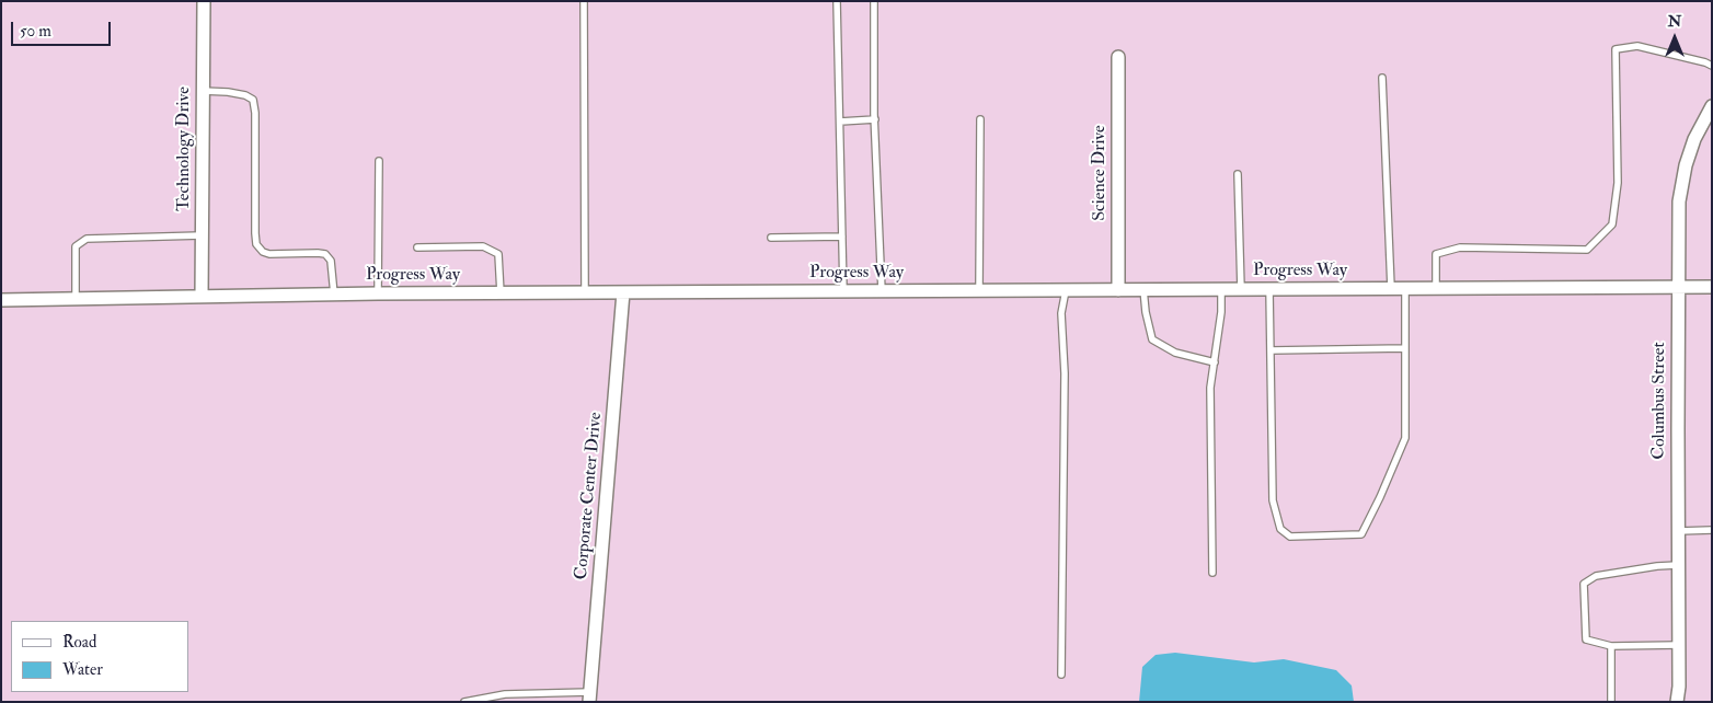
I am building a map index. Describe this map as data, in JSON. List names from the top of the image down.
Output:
{
  "streets": {
    "street": [
      "Technology Drive",
      "Science Drive",
      "Progress Way",
      "Columbus Street",
      "Corporate Center Drive"
    ]
  },
  "crossings": [
    ["Technology Drive", "Progress Way"],
    ["Science Drive", "Progress Way"],
    ["Progress Way", "Columbus Street"],
    ["Progress Way", "Corporate Center Drive"]
  ],
  "legend": ["Road", "Water"],
  "scale_bar": "50 m",
  "north": "top"
}
